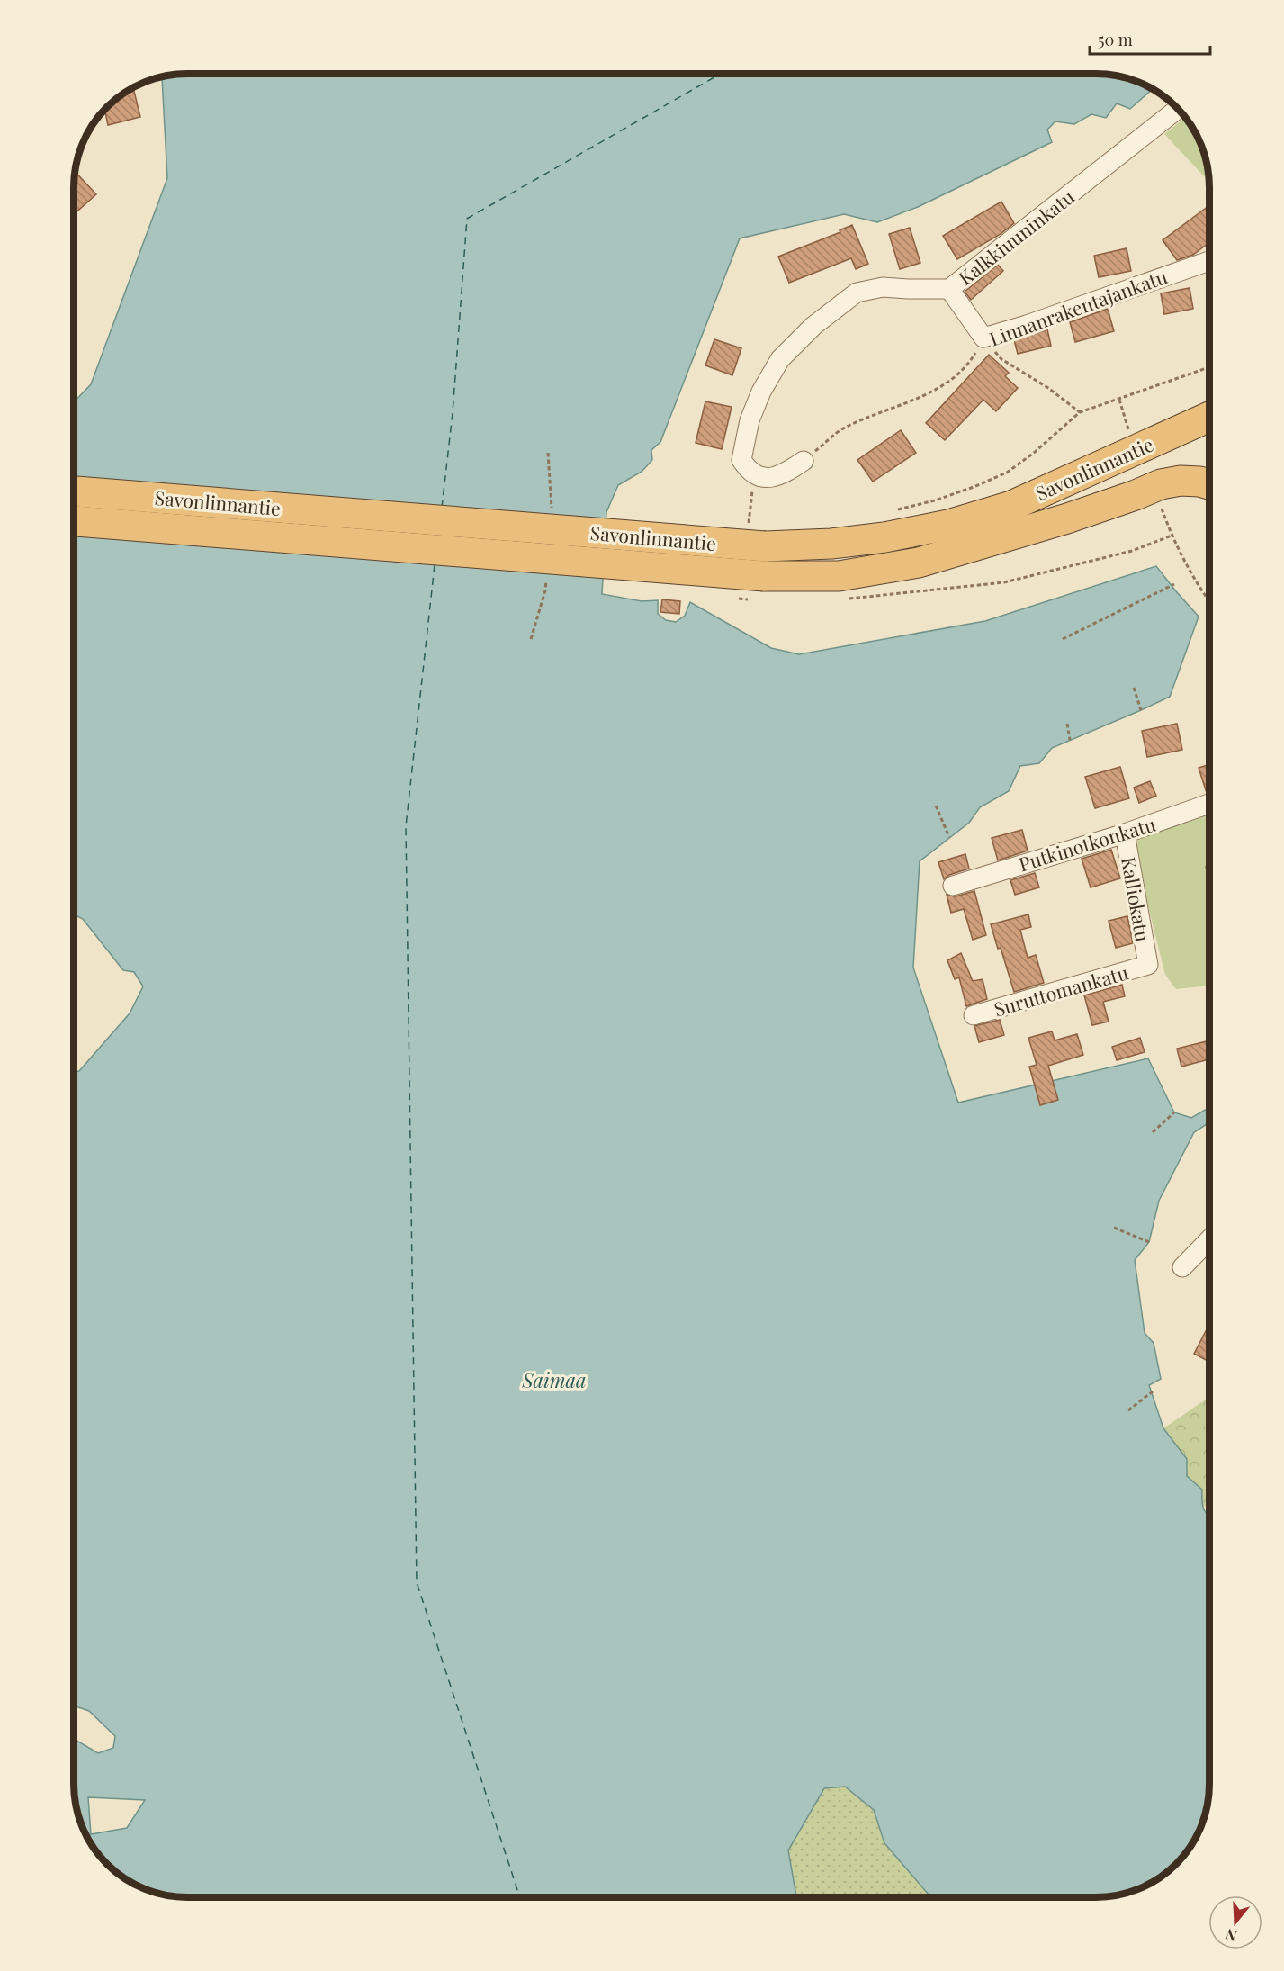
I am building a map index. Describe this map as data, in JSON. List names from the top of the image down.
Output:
{
  "streets": {
    "highway": ["Savonlinnantie"],
    "street": [
      "Kalkkiuuninkatu",
      "Linnanrakentajankatu",
      "Putkinotkonkatu",
      "Kalliokatu",
      "Suruttomankatu"
    ]
  },
  "crossings": [
    ["Putkinotkonkatu", "Kalliokatu"],
    ["Kalliokatu", "Suruttomankatu"]
  ],
  "water": ["Saimaa"],
  "scale_bar": "50 m",
  "north": "bottom"
}
